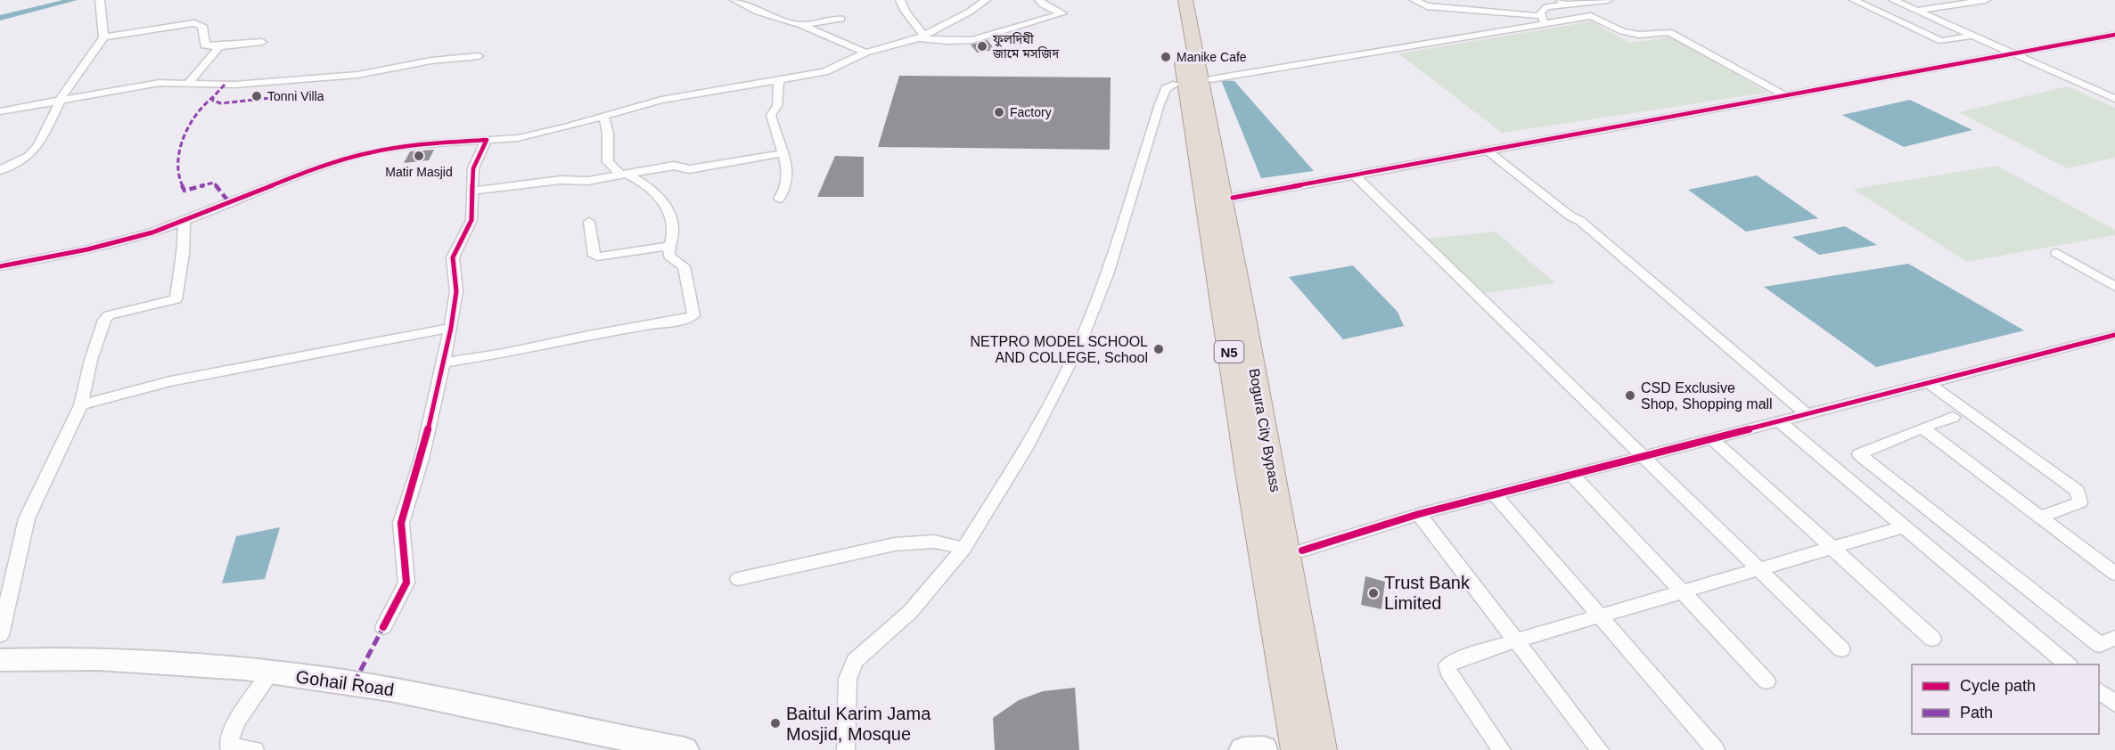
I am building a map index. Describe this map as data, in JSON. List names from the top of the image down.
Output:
{
  "streets": {
    "highway": ["N5", "Bogura City Bypass"],
    "main road": ["Gohail Road"]
  },
  "crossings": [
    ["N5", "Bogura City Bypass"]
  ],
  "places": [
    "ফুলদিঘী জামে মসজিদ",
    "Manike Cafe",
    "Tonni Villa",
    "Factory",
    "Matir Masjid",
    "NETPRO MODEL SCHOOL AND COLLEGE, School",
    "CSD Exclusive Shop, Shopping mall",
    "Trust Bank Limited",
    "Baitul Karim Jama Mosjid, Mosque"
  ],
  "legend": ["Cycle path", "Path"]
}
